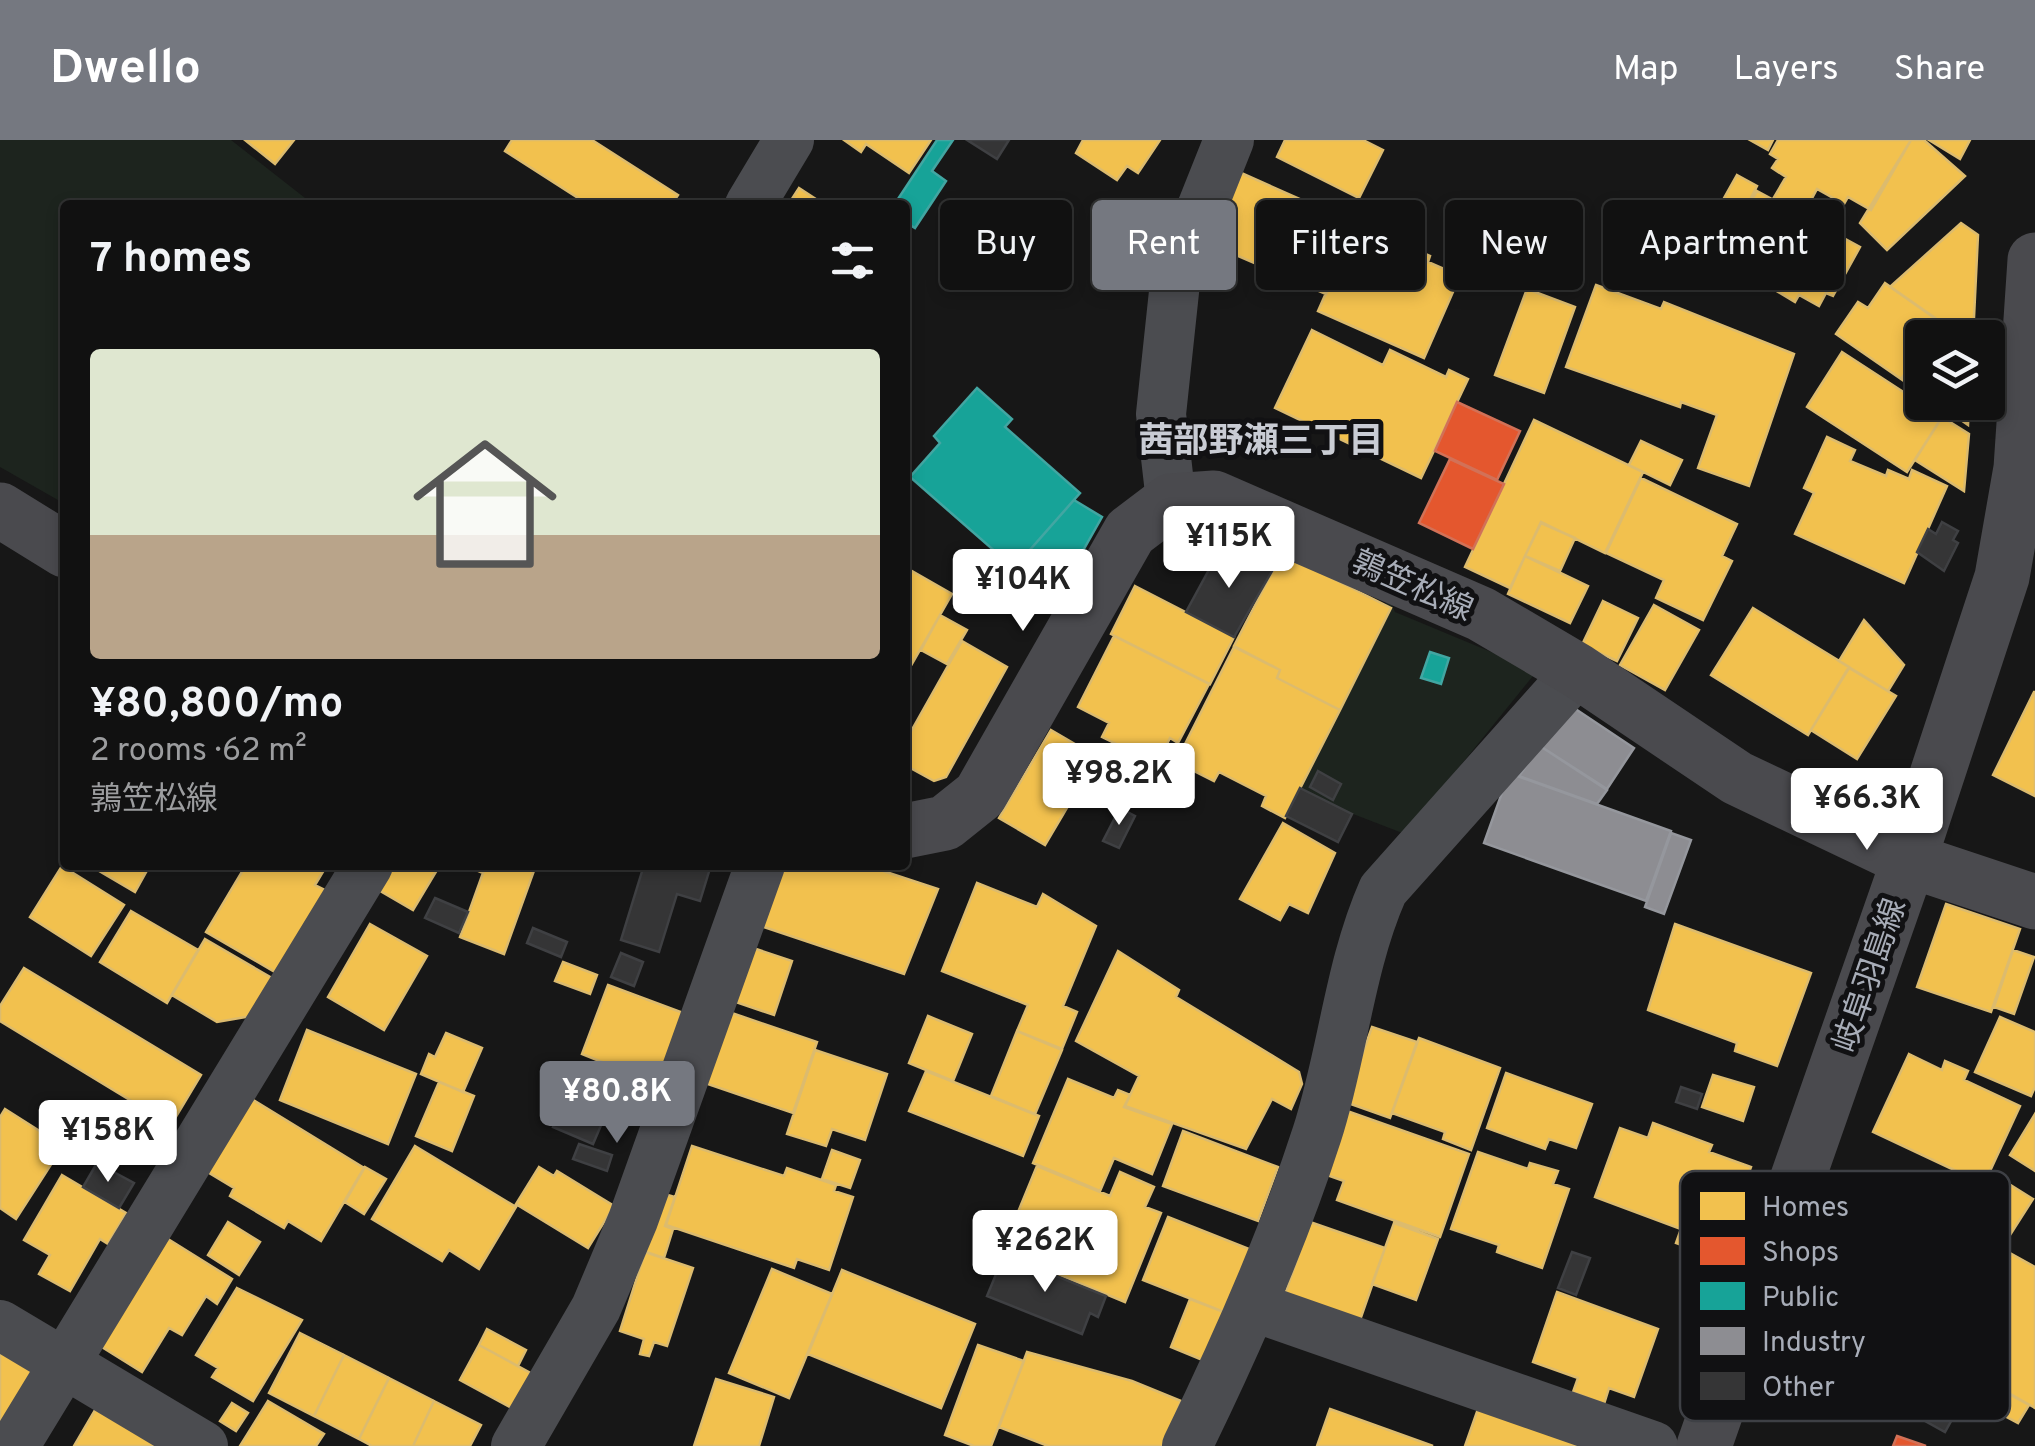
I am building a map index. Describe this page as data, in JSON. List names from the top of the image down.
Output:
{
  "streets": {
    "main road": ["鶉笠松線", "岐阜羽島線"]
  },
  "crossings": [
    ["鶉笠松線", "岐阜羽島線"]
  ],
  "districts": ["茜部野瀬三丁目"],
  "legend": [
    "Homes",
    "Shops",
    "Public",
    "Industry",
    "Other"
  ],
  "page": {
    "header": "Dwello",
    "nav": ["Map", "Layers", "Share"],
    "chip": [
      "Buy",
      "Rent",
      "Filters",
      "New",
      "Apartment"
    ],
    "heading": "7 homes",
    "list": [
      {
        "name": "¥80,800/mo",
        "note": "2 rooms · 62 m² · 鶉笠松線"
      }
    ],
    "price": [
      "¥115K",
      "¥104K",
      "¥98.2K",
      "¥66.3K",
      "¥80.8K",
      "¥158K",
      "¥262K"
    ]
  }
}
